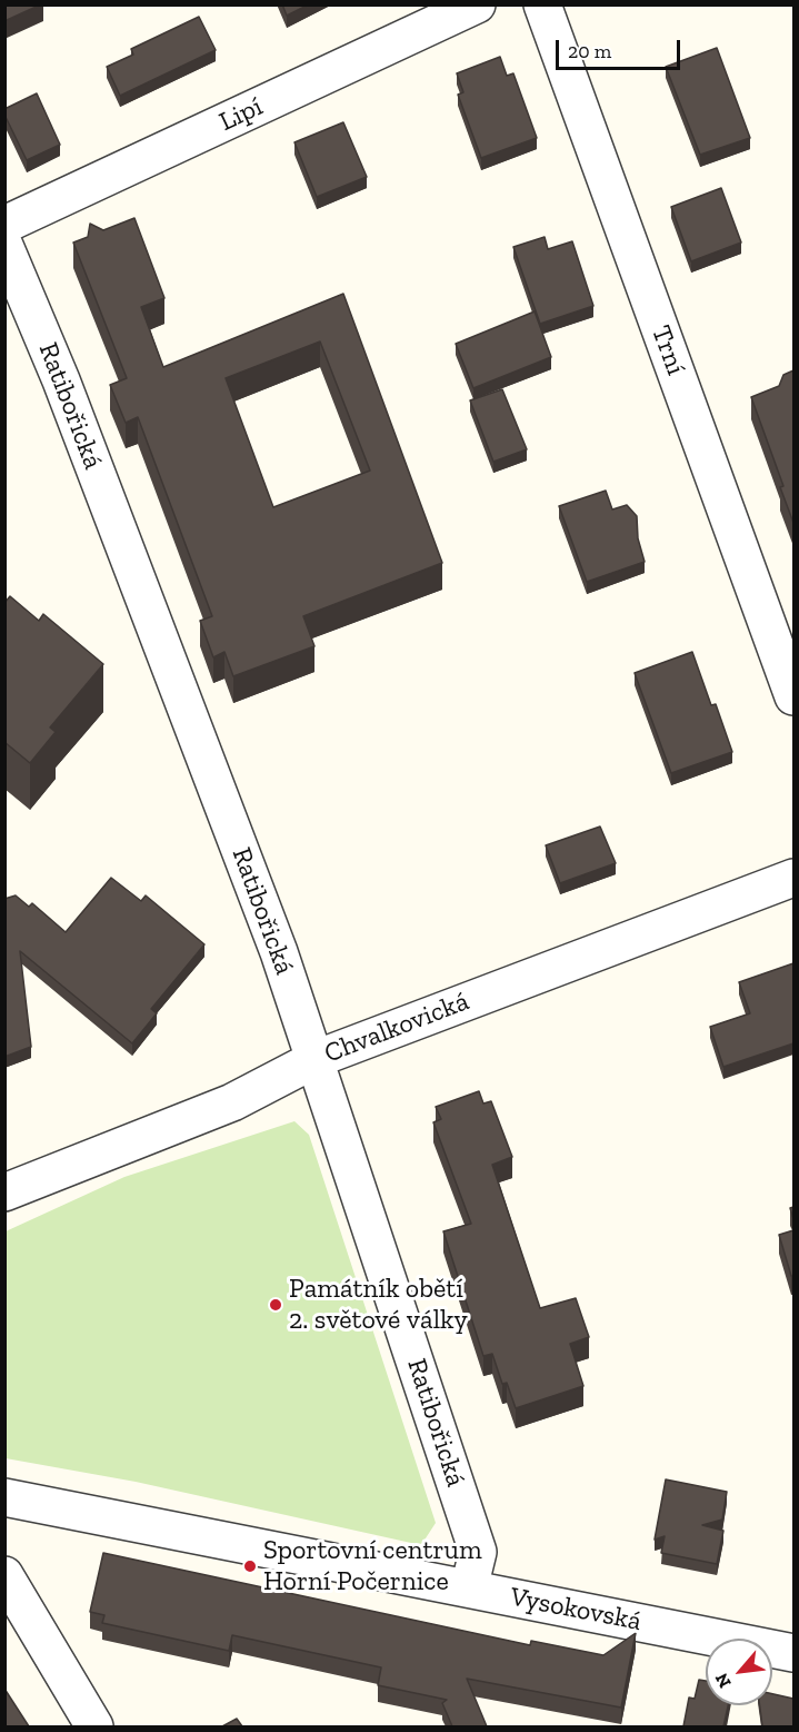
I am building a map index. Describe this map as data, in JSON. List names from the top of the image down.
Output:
{
  "streets": {
    "street": [
      "Lipí",
      "Trní",
      "Ratibořická",
      "Chvalkovická",
      "Vysokovská"
    ]
  },
  "crossings": [
    ["Ratibořická", "Chvalkovická"],
    ["Ratibořická", "Vysokovská"]
  ],
  "places": ["Památník obětí 2. světové války", "Sportovní centrum Horní Počernice"],
  "scale_bar": "20 m",
  "north": "bottom left"
}
